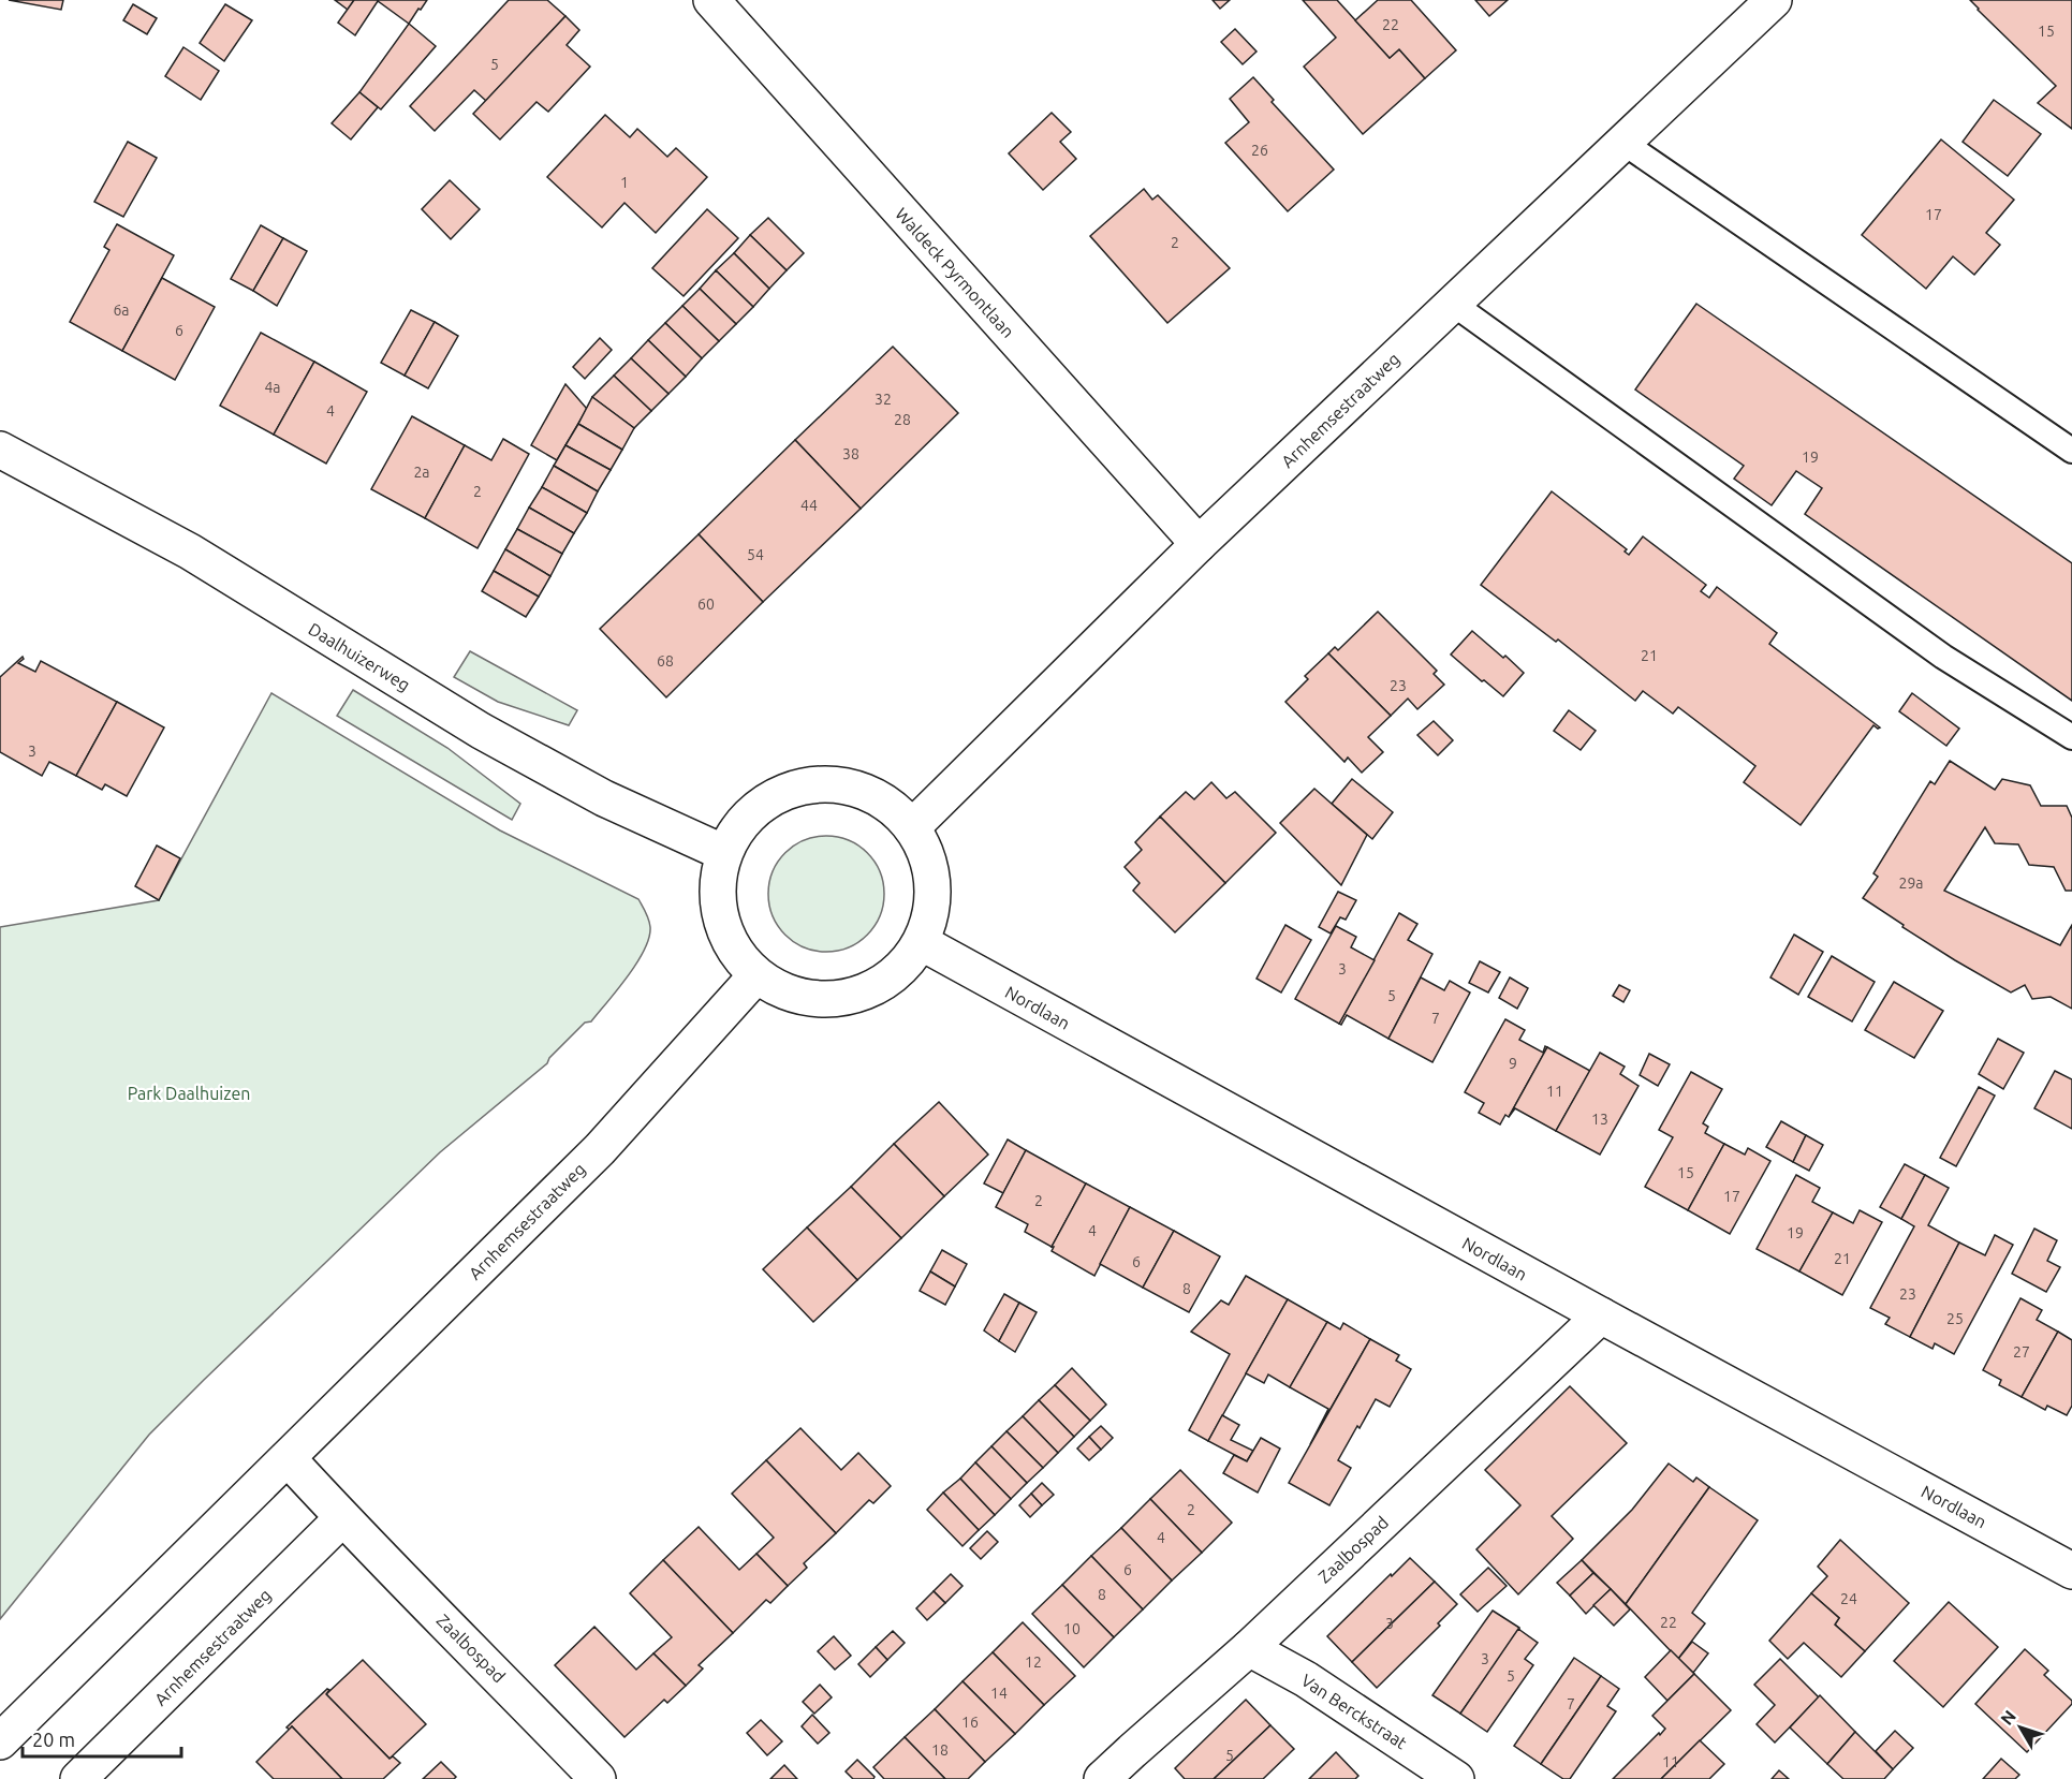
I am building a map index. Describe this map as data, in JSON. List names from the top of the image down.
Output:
{
  "streets": {
    "main road": [
      "Waldeck Pyrmontlaan",
      "Arnhemsestraatweg",
      "Daalhuizerweg",
      "Nordlaan",
      "Zaalbospad",
      "Van Berckstraat"
    ]
  },
  "crossings": [
    ["Waldeck Pyrmontlaan", "Arnhemsestraatweg"],
    ["Arnhemsestraatweg", "Daalhuizerweg"],
    ["Arnhemsestraatweg", "Nordlaan"],
    ["Arnhemsestraatweg", "Zaalbospad"],
    ["Daalhuizerweg", "Nordlaan"],
    ["Nordlaan", "Zaalbospad"],
    ["Zaalbospad", "Van Berckstraat"]
  ],
  "parks": ["Park Daalhuizen"],
  "house_numbers": [
    "22",
    "15",
    "5",
    "26",
    "1",
    "17",
    "2",
    "6a",
    "6",
    "4a",
    "32",
    "4",
    "28",
    "38",
    "19",
    "2a",
    "2",
    "44",
    "54",
    "60",
    "21",
    "68",
    "23",
    "3",
    "29a",
    "3",
    "5",
    "7",
    "9",
    "11",
    "13",
    "15",
    "17",
    "2",
    "4",
    "19",
    "21",
    "6",
    "8",
    "23",
    "25",
    "27",
    "2",
    "4",
    "6",
    "8",
    "24",
    "22",
    "3",
    "10",
    "3",
    "12",
    "5",
    "14",
    "7",
    "16",
    "18",
    "5",
    "11"
  ],
  "scale_bar": "20 m",
  "north": "top left"
}
